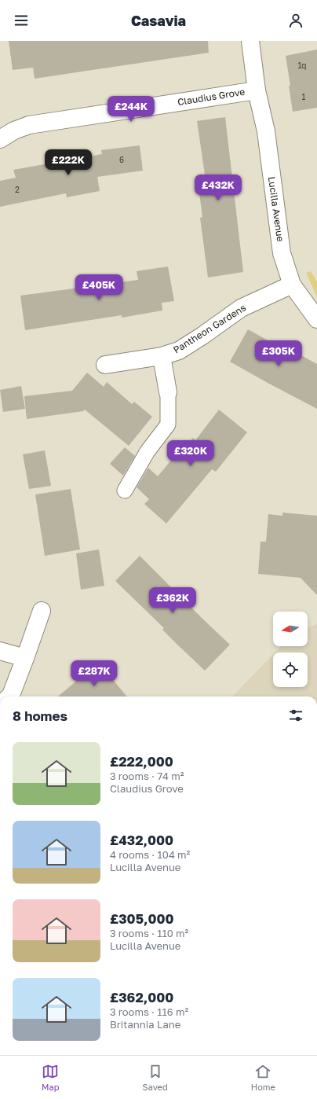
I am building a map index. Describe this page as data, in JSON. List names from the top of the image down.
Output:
{
  "streets": {
    "street": ["Claudius Grove", "Lucilla Avenue", "Pantheon Gardens"]
  },
  "crossings": [
    ["Claudius Grove", "Lucilla Avenue"],
    ["Lucilla Avenue", "Pantheon Gardens"]
  ],
  "house_numbers": [
    "1q",
    "1",
    "6",
    "2"
  ],
  "north": "left",
  "page": {
    "header": "Casavia",
    "price": [
      "£244K",
      "£222K",
      "£432K",
      "£405K",
      "£305K",
      "£320K",
      "£362K",
      "£287K"
    ],
    "heading": "8 homes",
    "list": [
      {
        "name": "£222,000",
        "note": "3 rooms · 74 m² · Claudius Grove"
      },
      {
        "name": "£432,000",
        "note": "4 rooms · 104 m² · Lucilla Avenue"
      },
      {
        "name": "£305,000",
        "note": "3 rooms · 110 m² · Lucilla Avenue"
      },
      {
        "name": "£362,000",
        "note": "3 rooms · 116 m² · Britannia Lane"
      }
    ],
    "tabs": ["Map", "Saved", "Home"]
  }
}
